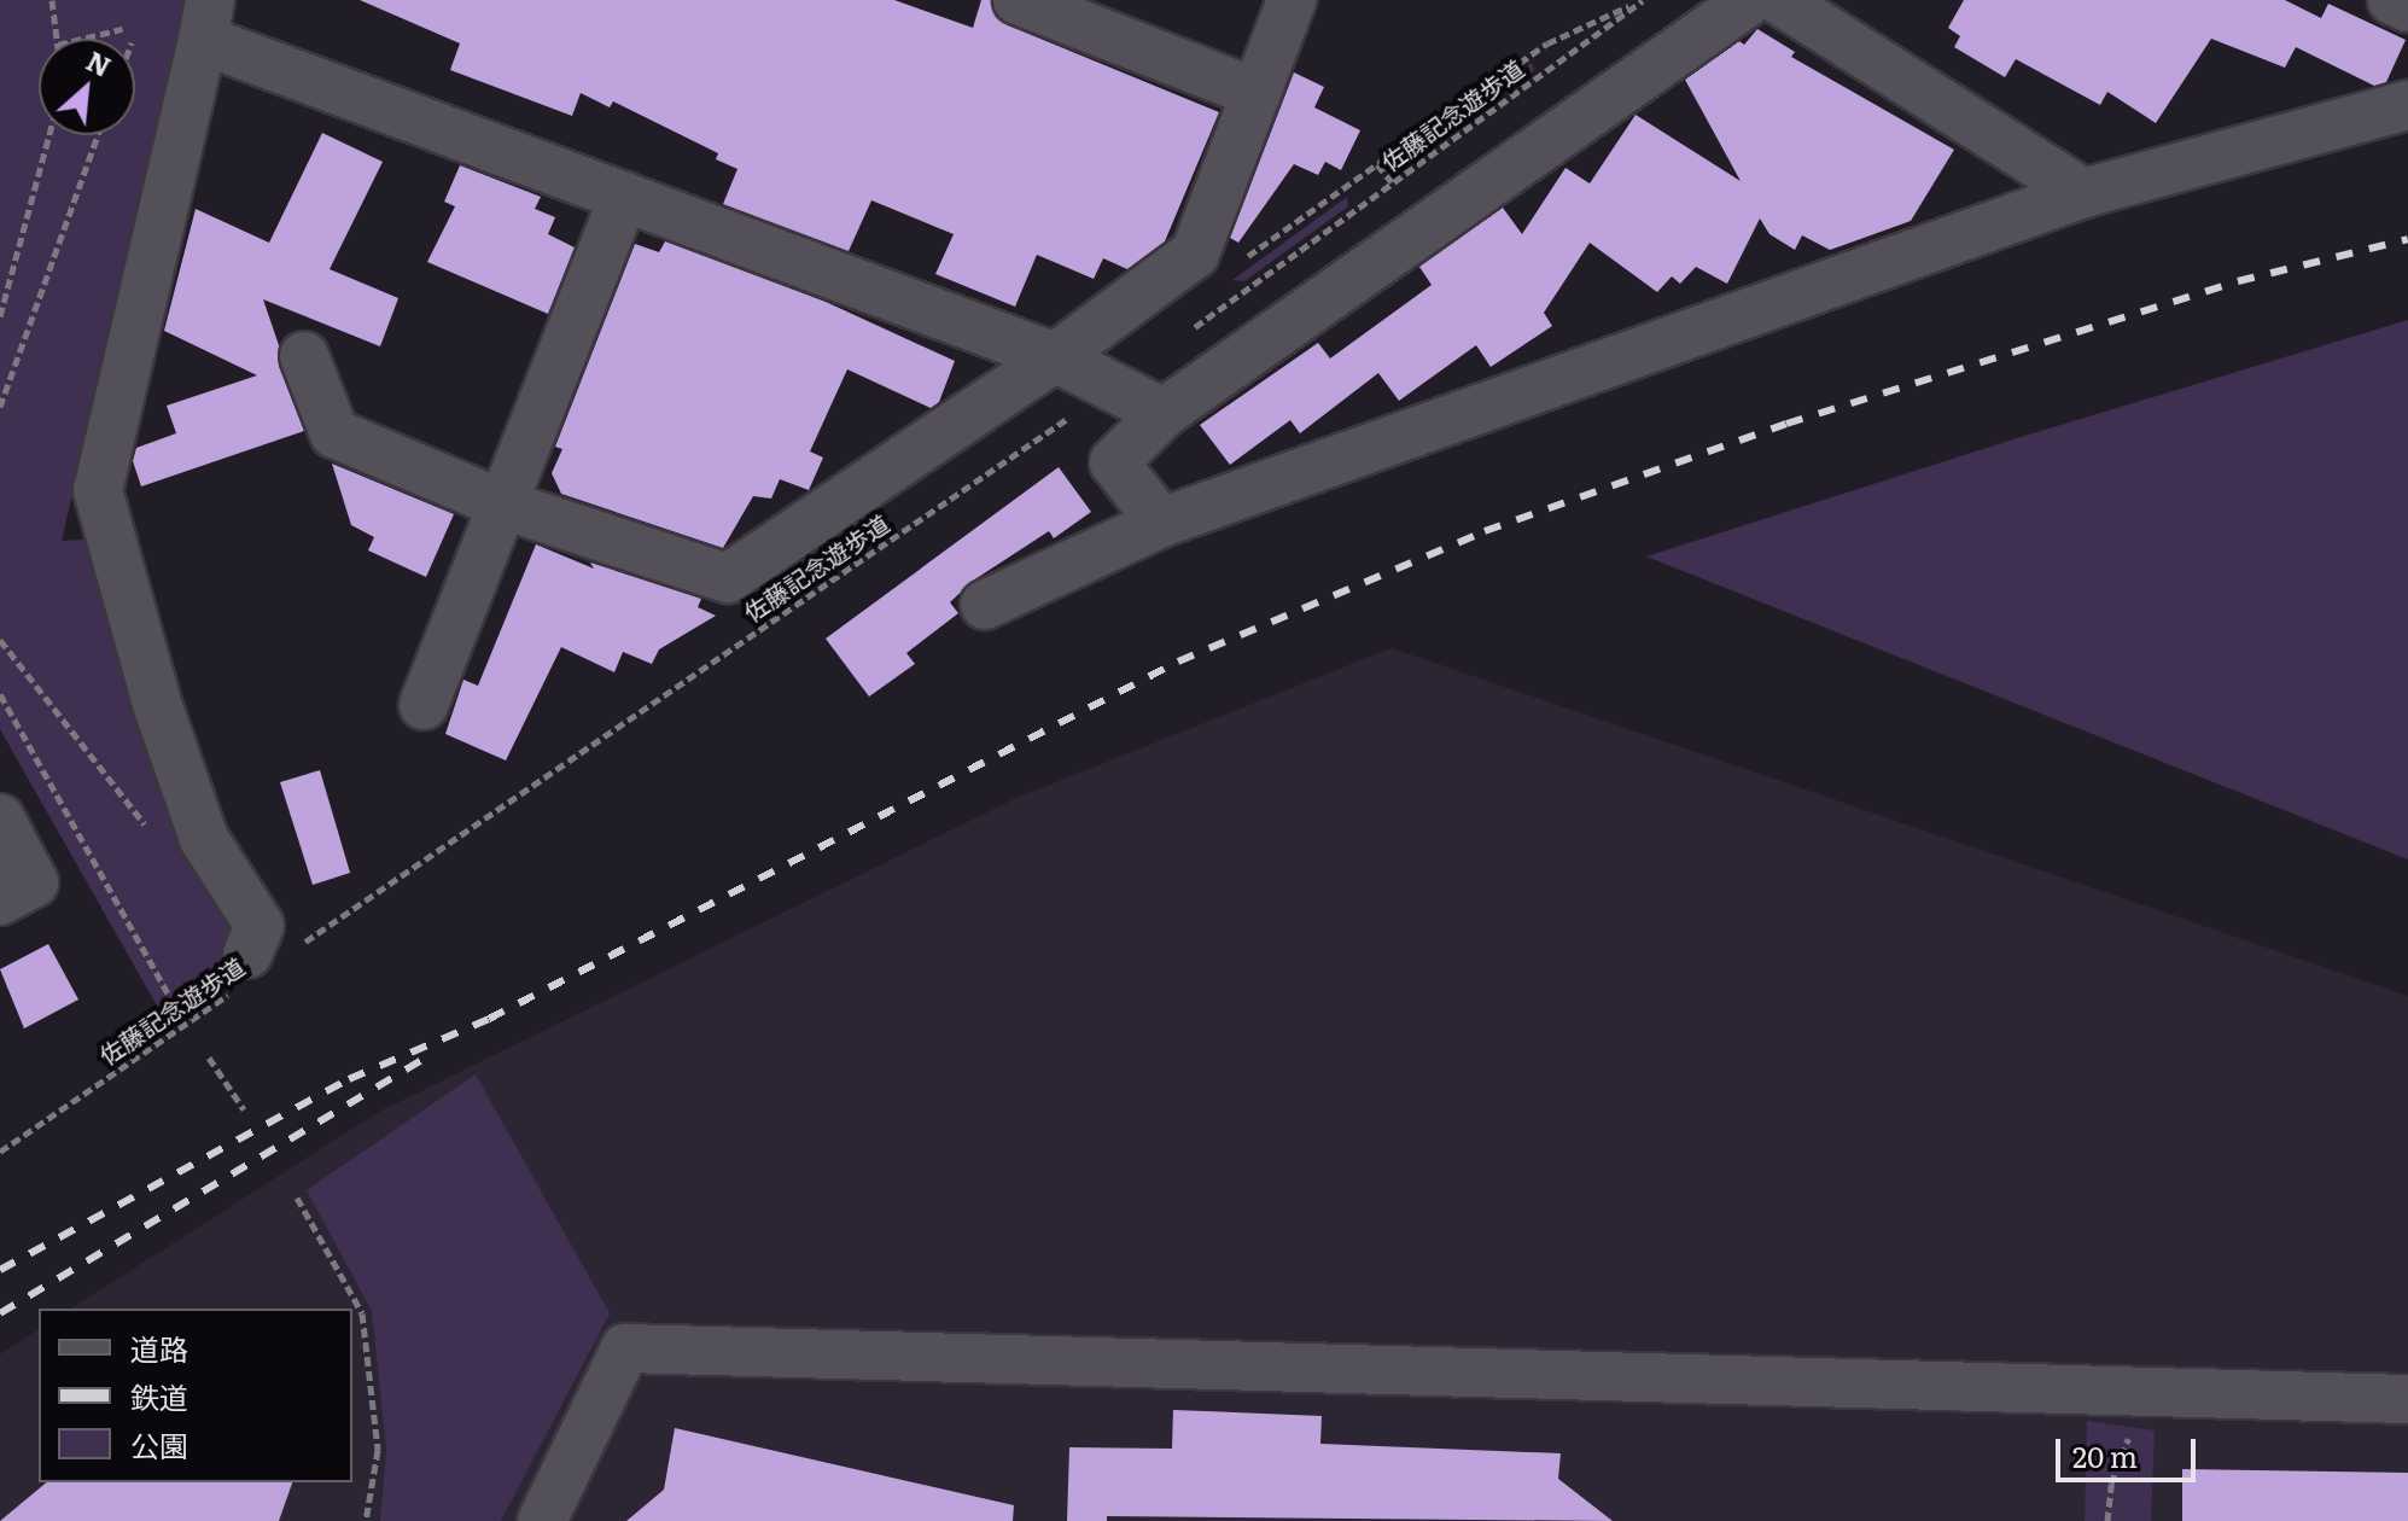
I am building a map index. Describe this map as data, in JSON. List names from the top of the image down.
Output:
{
  "streets": {
    "path": ["佐藤記念遊歩道"]
  },
  "legend": ["道路", "鉄道", "公園"],
  "scale_bar": "20 m",
  "north": "top right"
}
